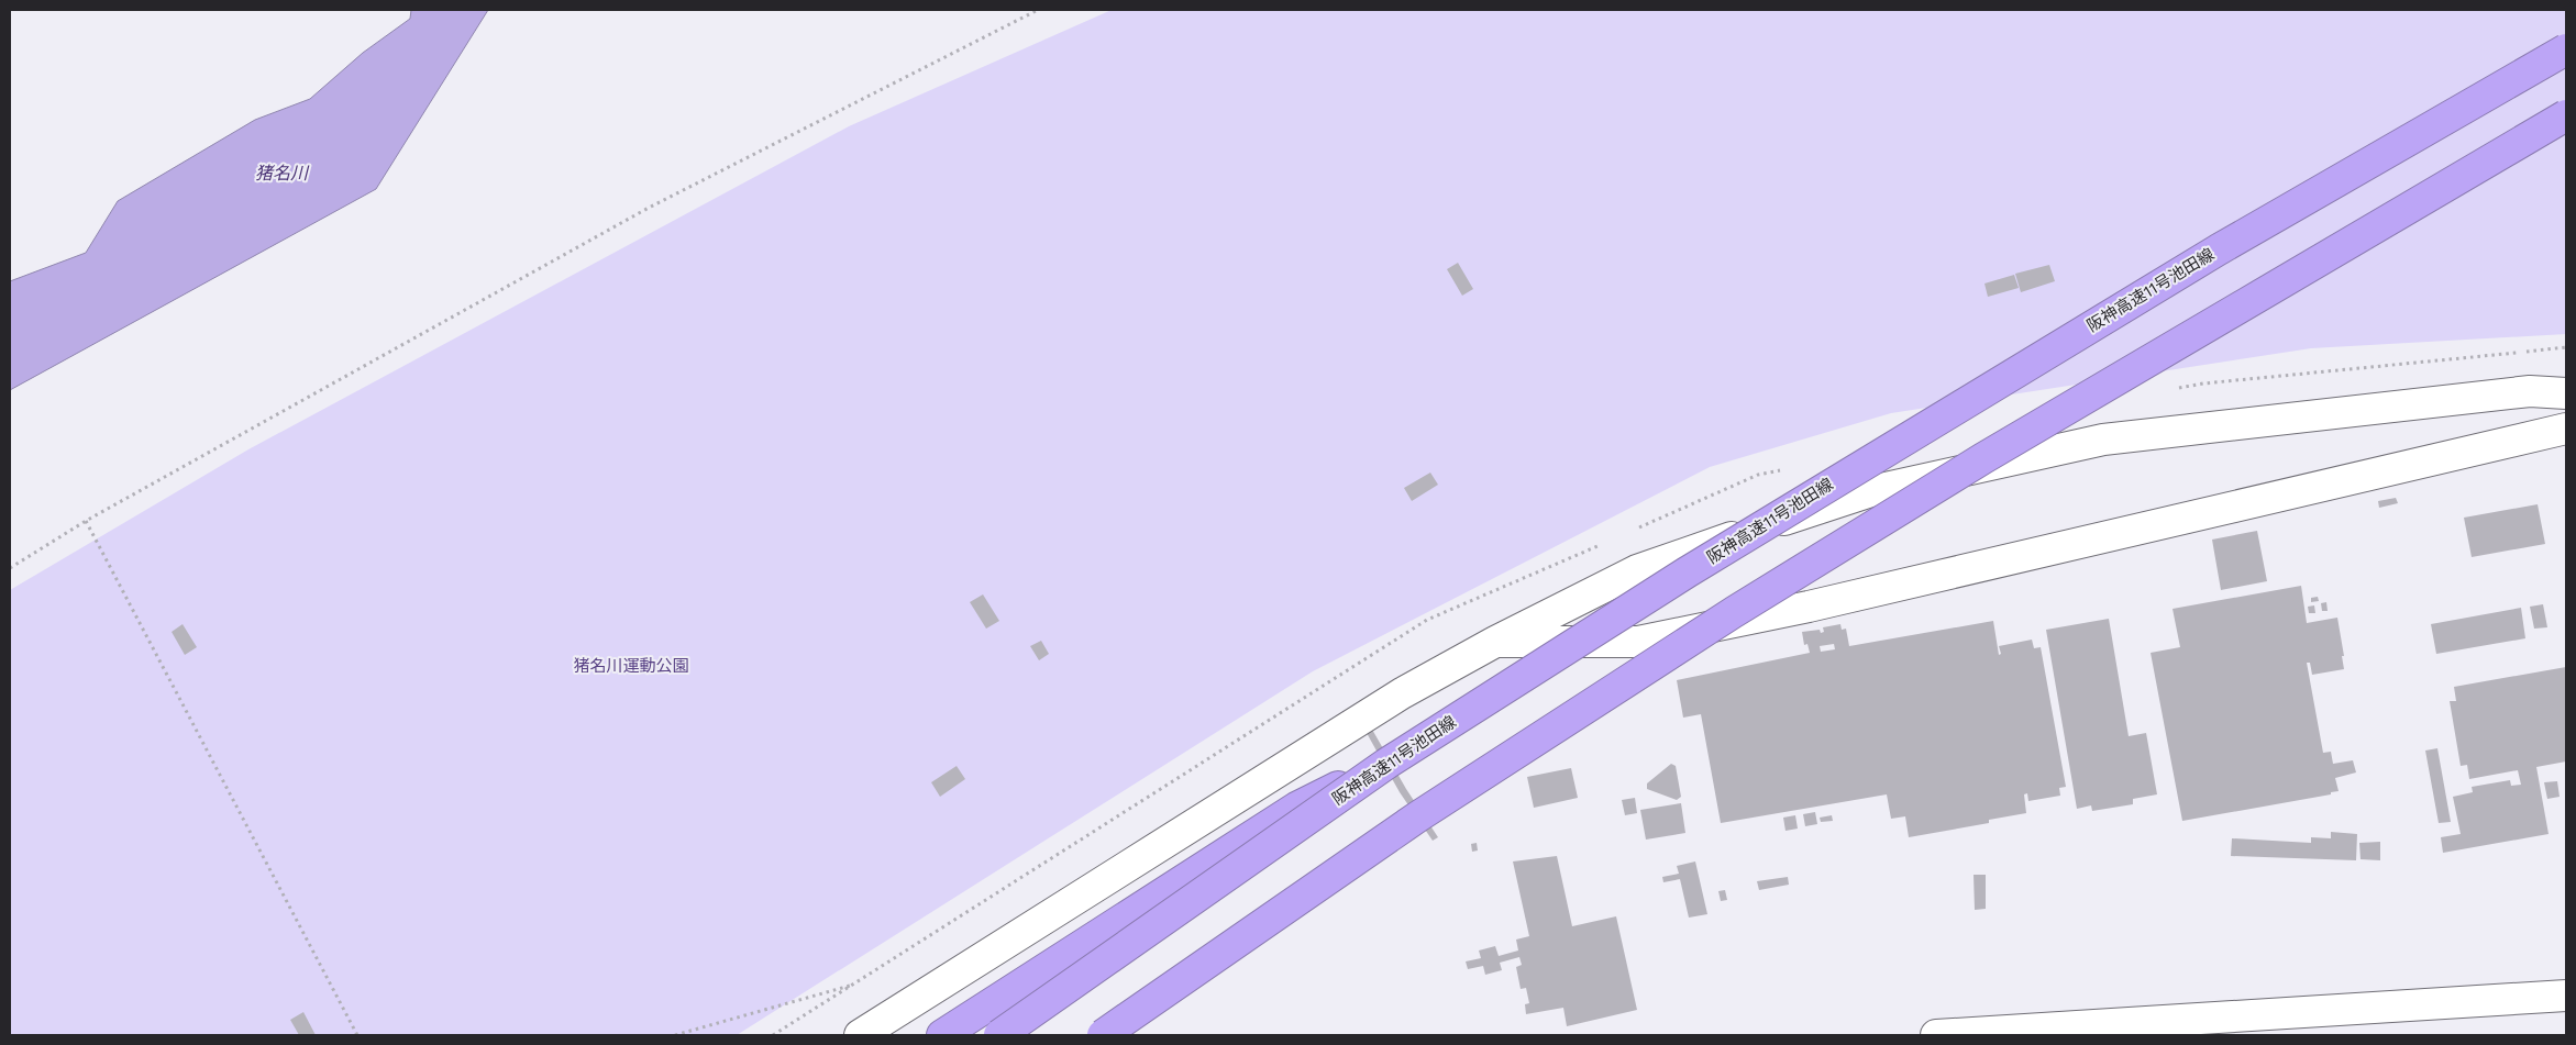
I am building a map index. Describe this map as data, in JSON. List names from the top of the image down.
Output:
{
  "streets": {
    "highway": ["阪神高速11号池田線"]
  },
  "water": ["猪名川"],
  "parks": ["猪名川運動公園"]
}
